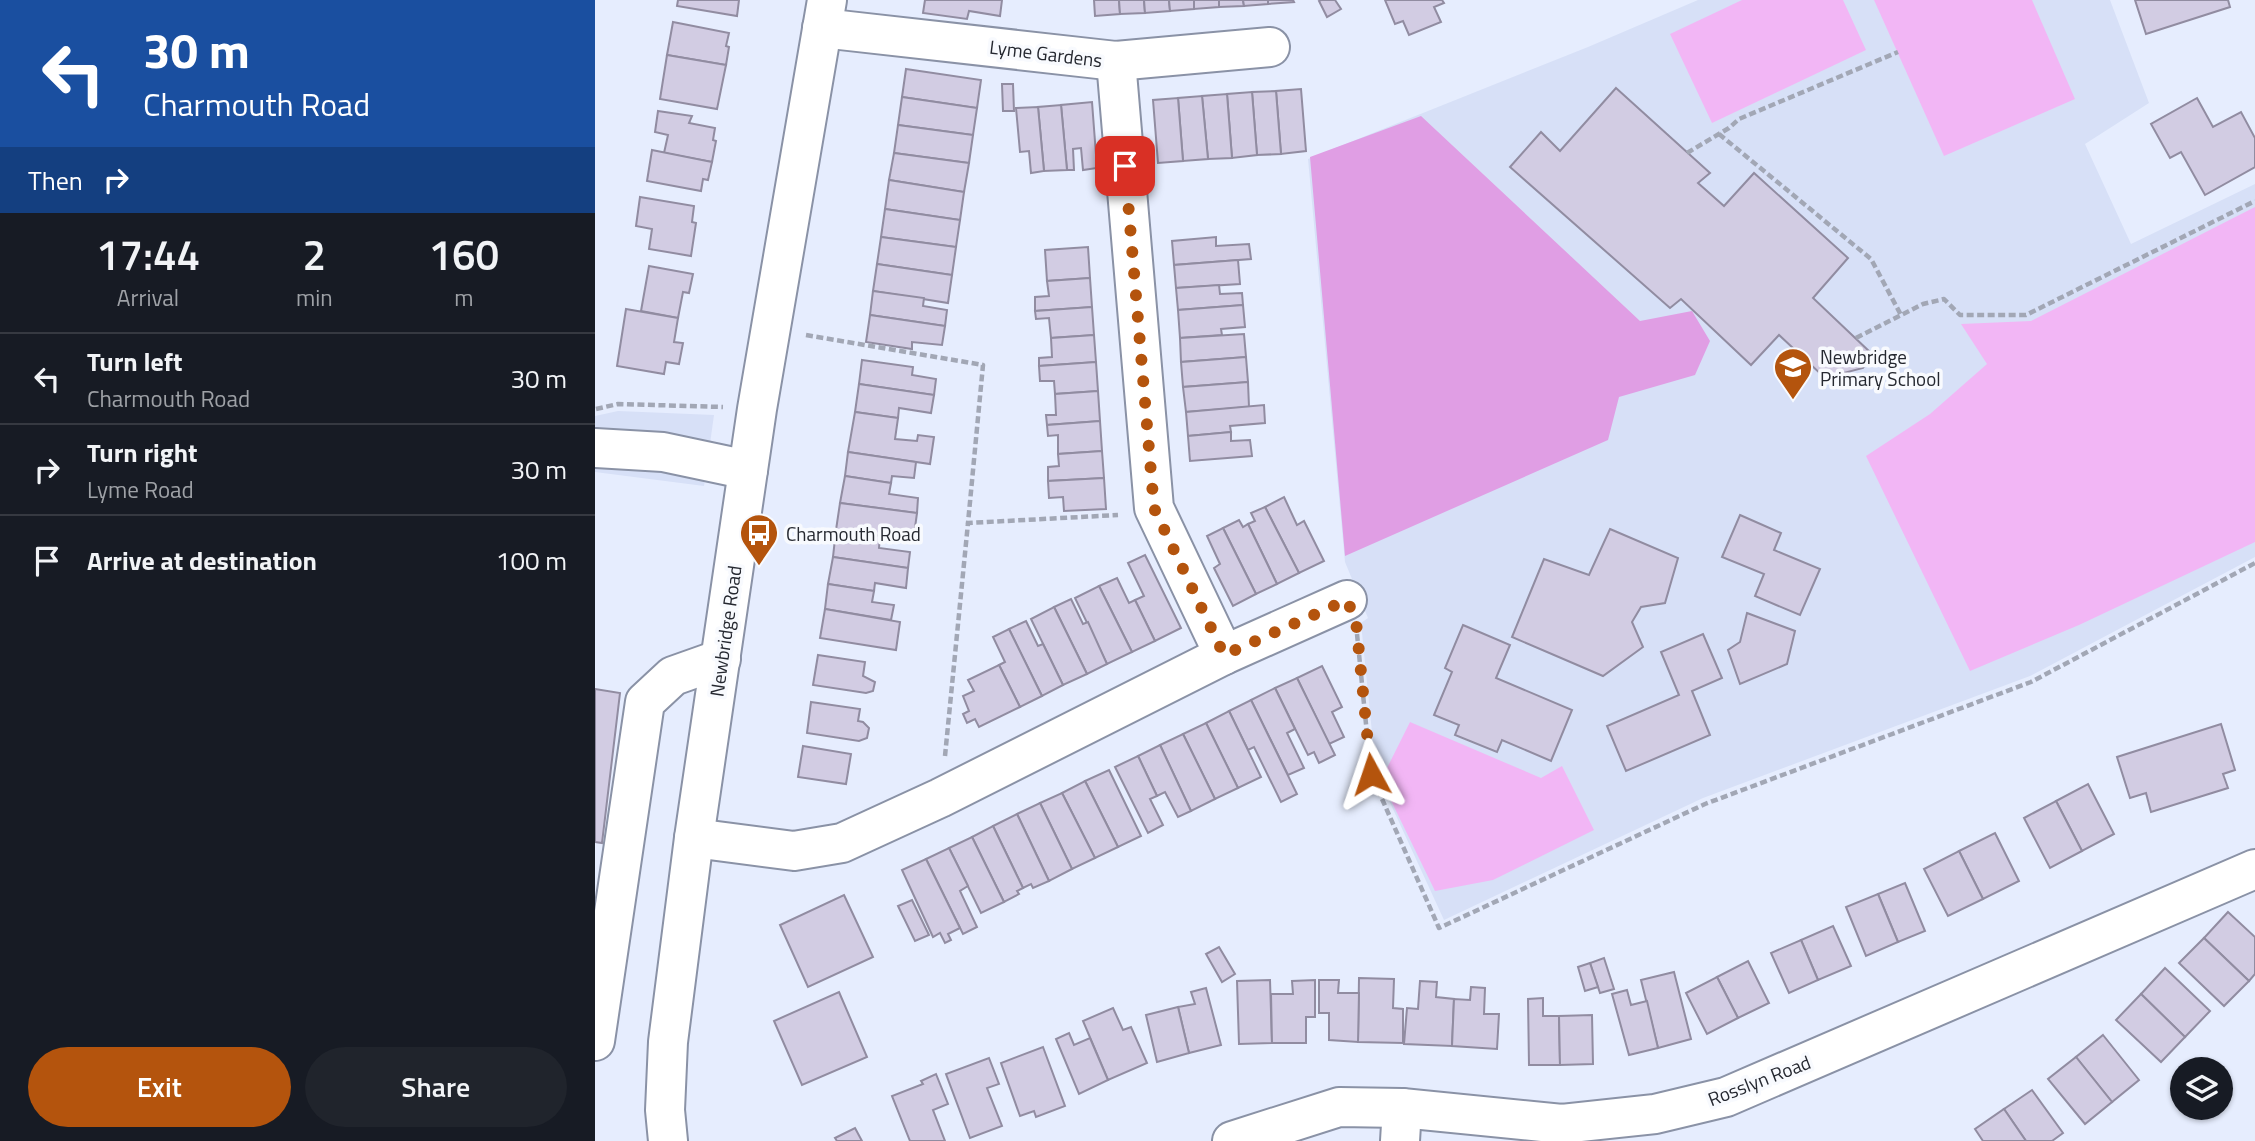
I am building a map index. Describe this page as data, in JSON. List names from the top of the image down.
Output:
{
  "streets": {
    "street": ["Lyme Gardens", "Newbridge Road", "Rosslyn Road"]
  },
  "crossings": [
    ["Lyme Gardens", "Newbridge Road"]
  ],
  "places": {
    "school or university": ["Newbridge Primary School"],
    "bus stop": ["Charmouth Road"]
  },
  "page": {
    "turn": ["30 m", "Charmouth Road"],
    "then": "Then",
    "eta": [
      "17:44",
      "Arrival",
      "2",
      "min",
      "160",
      "m"
    ],
    "list": [
      {
        "name": "Turn left",
        "note": "Charmouth Road",
        "value": "30 m"
      },
      {
        "name": "Turn right",
        "note": "Lyme Road",
        "value": "30 m"
      },
      {
        "name": "Arrive at destination",
        "value": "100 m"
      }
    ],
    "buttons": ["Exit", "Share"]
  }
}
